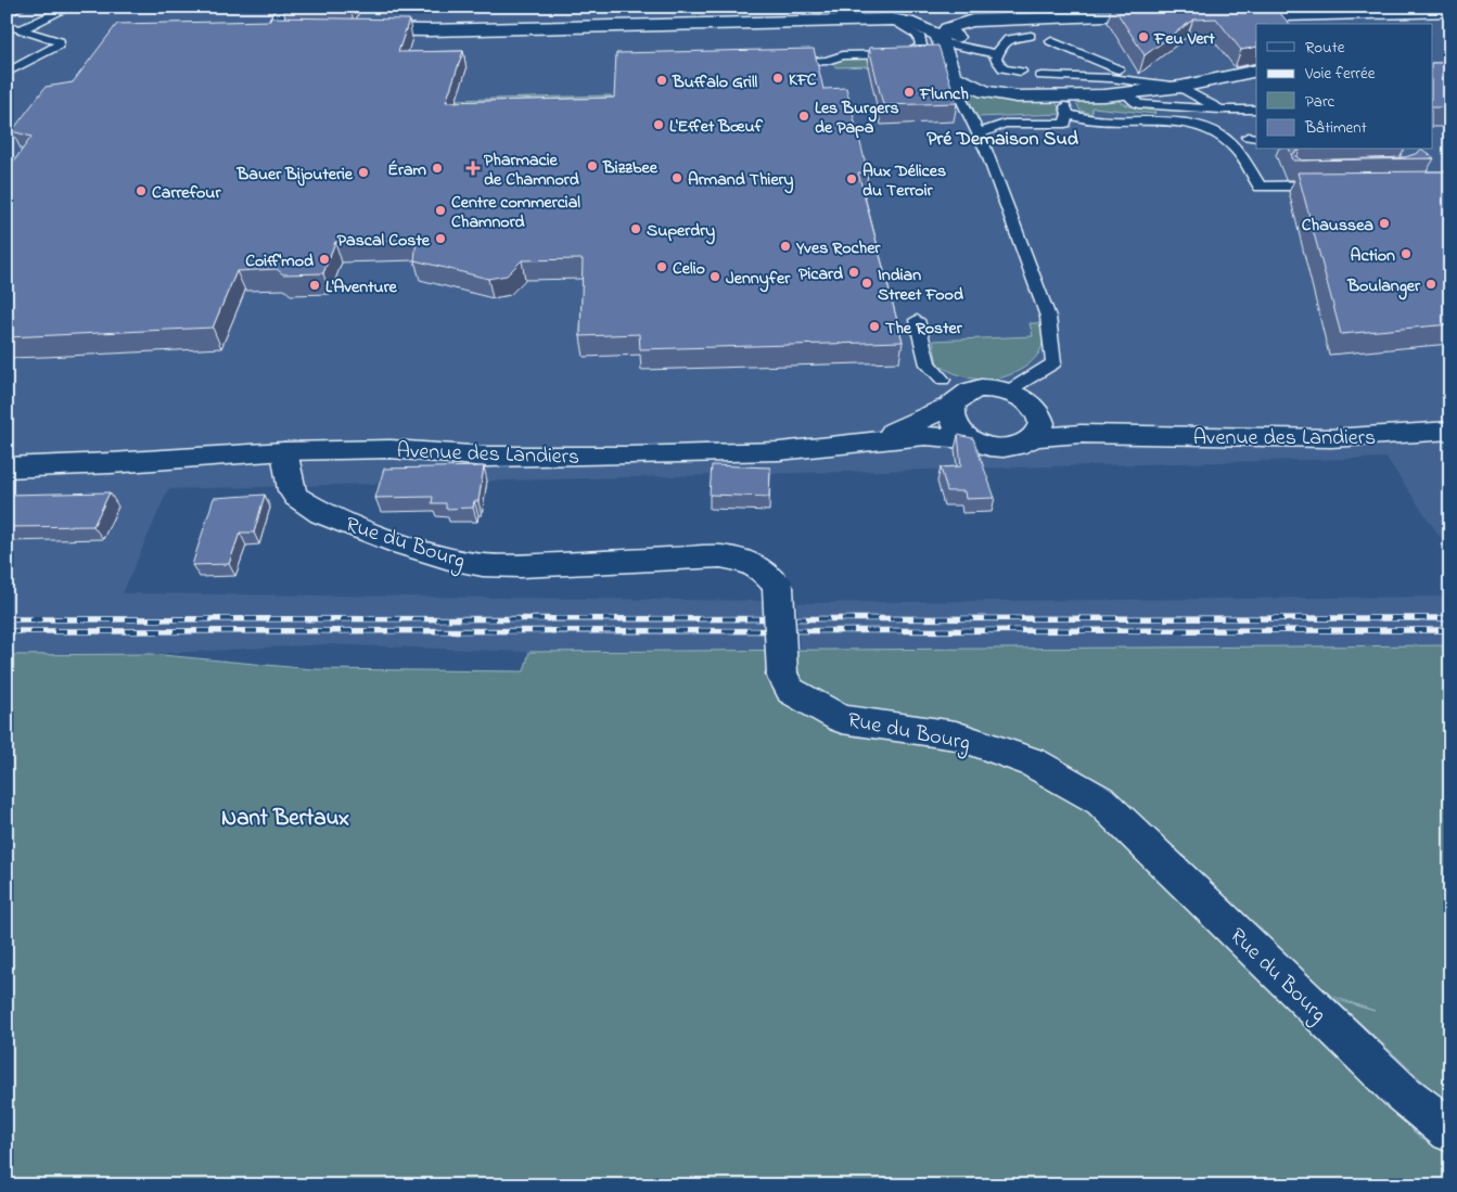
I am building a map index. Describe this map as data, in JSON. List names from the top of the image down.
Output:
{
  "streets": {
    "street": ["Avenue des Landiers", "Rue du Bourg"]
  },
  "crossings": [
    ["Avenue des Landiers", "Rue du Bourg"]
  ],
  "districts": ["Pré Demaison Sud", "Nant Bertaux"],
  "places": {
    "other": [
      "Feu Vert",
      "KFC",
      "Buffalo Grill",
      "Flunch",
      "Les Burgers de Papa",
      "L'Effet Bœuf",
      "Bizzbee",
      "Éram",
      "Bauer Bijouterie",
      "Armand Thiery",
      "Aux Délices du Terroir",
      "Carrefour",
      "Centre commercial Chamnord",
      "Chaussea",
      "Superdry",
      "Pascal Coste",
      "Yves Rocher",
      "Action",
      "Coiff'mod",
      "Celio",
      "Picard",
      "Jennyfer",
      "Indian Street Food",
      "Boulanger",
      "L'Aventure",
      "The Roster"
    ],
    "health": ["Pharmacie de Chamnord"]
  },
  "legend": [
    "Route",
    "Voie ferrée",
    "Parc",
    "Bâtiment"
  ]
}
